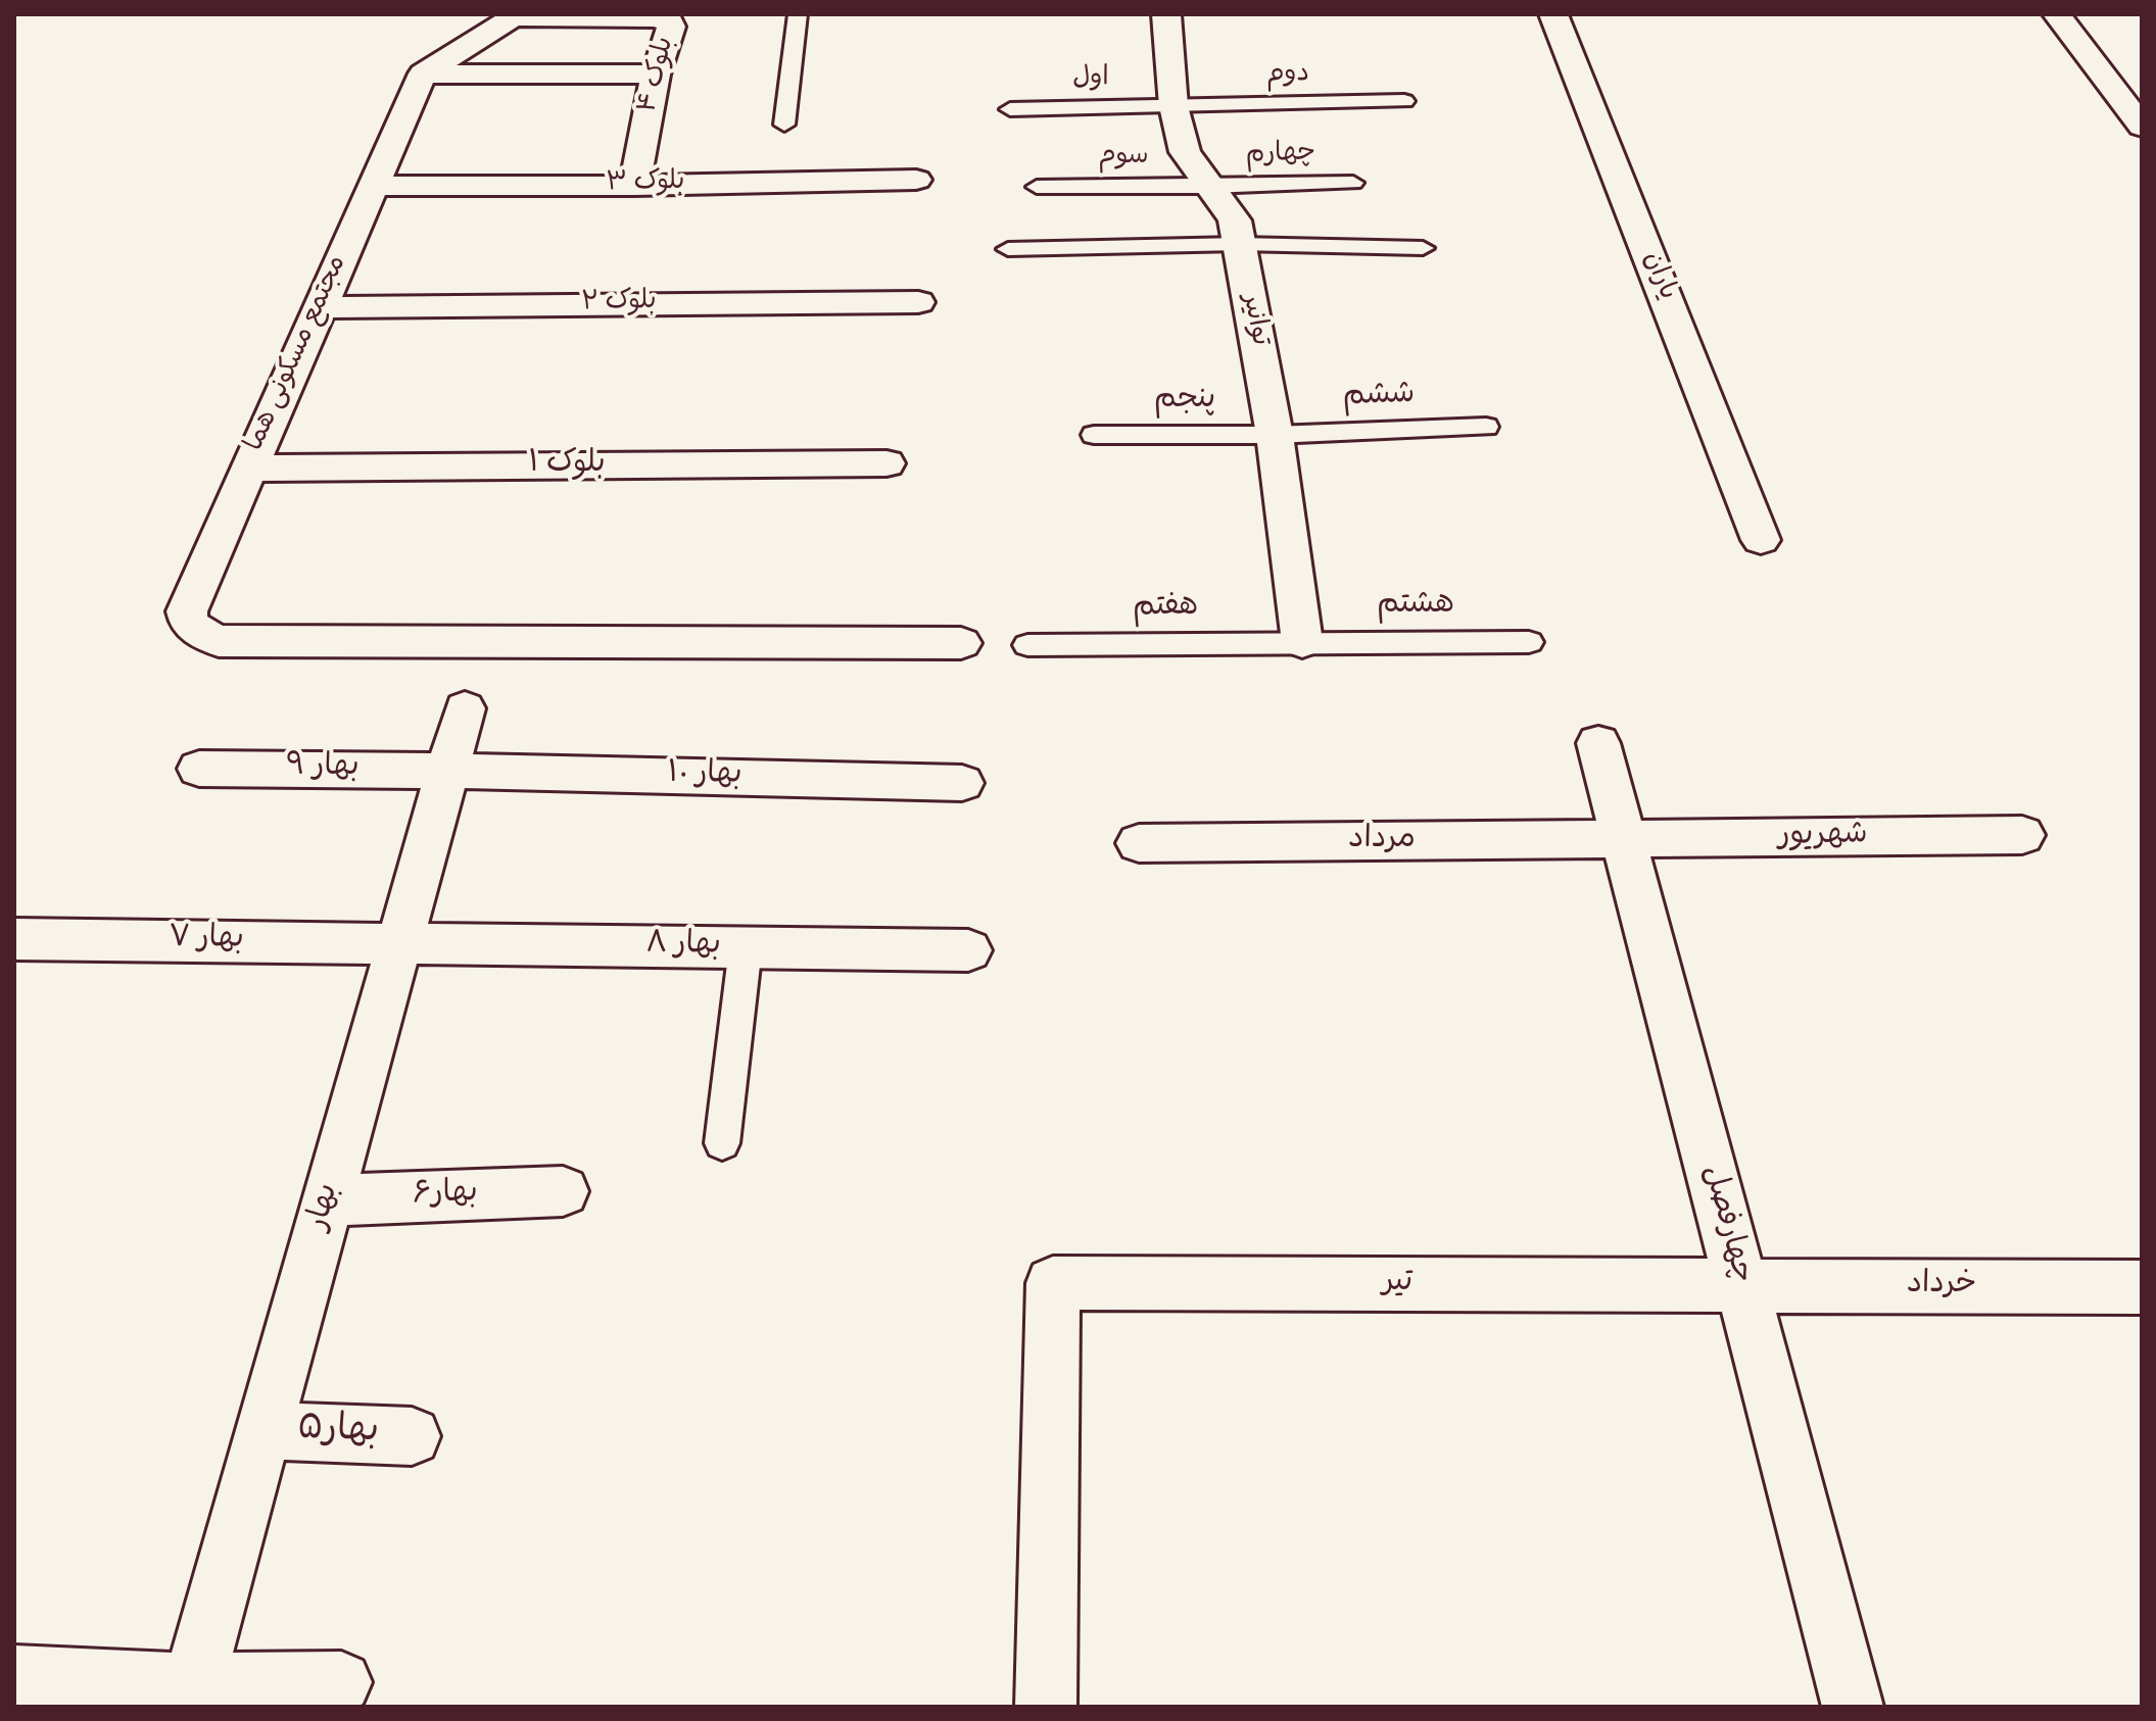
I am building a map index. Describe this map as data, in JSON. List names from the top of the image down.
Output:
{
  "streets": {
    "street": [
      "بلوک ۴",
      "بلوک ۳",
      "یاران",
      "بلوک ۲",
      "توانیر",
      "مجتمع مسکونی هما",
      "بلوک ۱",
      "بهار ۹",
      "بهار ۱۰",
      "شهریور",
      "مرداد",
      "بهار ۷",
      "بهار ۸",
      "بهار۶",
      "بهار",
      "چهارفصل",
      "تیر",
      "خرداد",
      "بهار۵"
    ],
    "lane": [
      "دوم",
      "اول",
      "چهارم",
      "سوم",
      "ششم",
      "پنجم",
      "هشتم",
      "هفتم"
    ]
  },
  "crossings": [
    ["بلوک ۴", "بلوک ۳"],
    ["دوم", "اول"],
    ["دوم", "توانیر"],
    ["اول", "توانیر"],
    ["چهارم", "سوم"],
    ["چهارم", "توانیر"],
    ["سوم", "توانیر"],
    ["بلوک ۳", "مجتمع مسکونی هما"],
    ["بلوک ۲", "مجتمع مسکونی هما"],
    ["توانیر", "ششم"],
    ["توانیر", "پنجم"],
    ["توانیر", "هشتم"],
    ["توانیر", "هفتم"],
    ["مجتمع مسکونی هما", "بلوک ۱"],
    ["ششم", "پنجم"],
    ["هشتم", "هفتم"],
    ["بهار ۹", "بهار ۱۰"],
    ["بهار ۹", "بهار"],
    ["بهار ۱۰", "بهار"],
    ["شهریور", "مرداد"],
    ["شهریور", "چهارفصل"],
    ["مرداد", "چهارفصل"],
    ["بهار ۷", "بهار ۸"],
    ["بهار ۷", "بهار"],
    ["بهار ۸", "بهار"],
    ["بهار۶", "بهار"],
    ["بهار", "بهار۵"],
    ["چهارفصل", "تیر"],
    ["چهارفصل", "خرداد"],
    ["تیر", "خرداد"]
  ]
}
